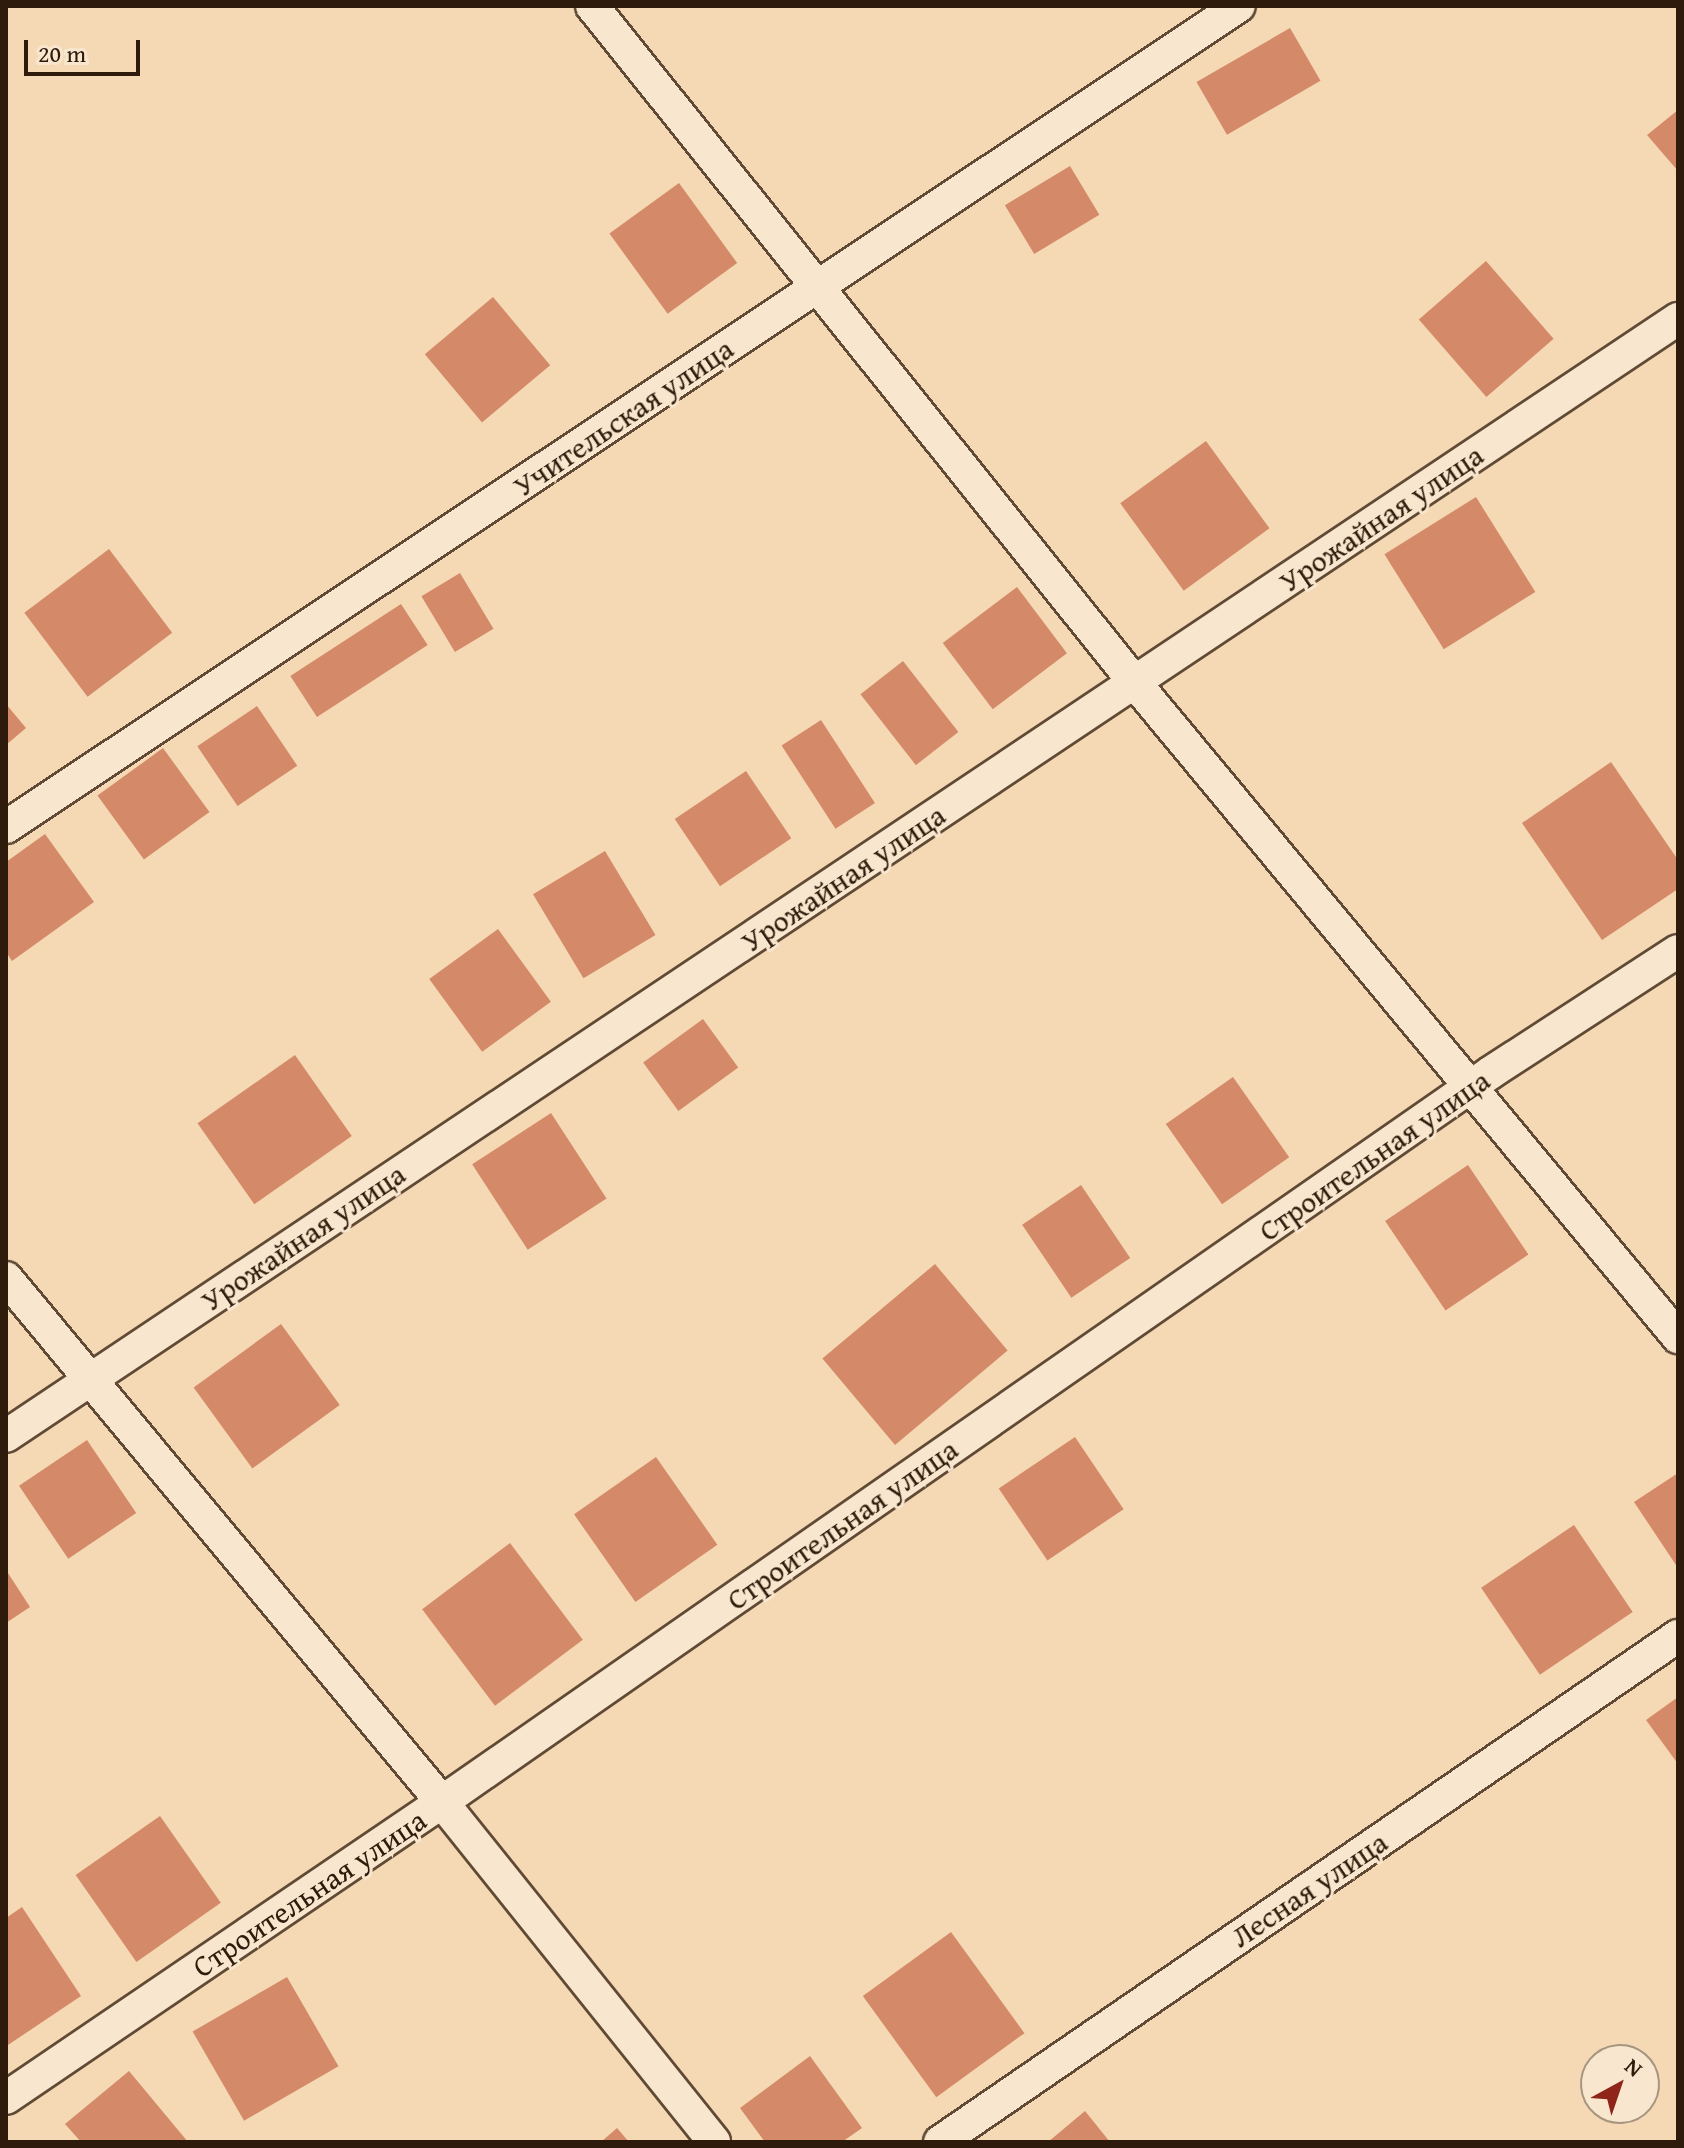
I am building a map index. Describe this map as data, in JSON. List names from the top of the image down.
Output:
{
  "streets": {
    "street": [
      "Учительская улица",
      "Урожайная улица",
      "Строительная улица",
      "Лесная улица"
    ]
  },
  "scale_bar": "20 m",
  "north": "top right"
}
